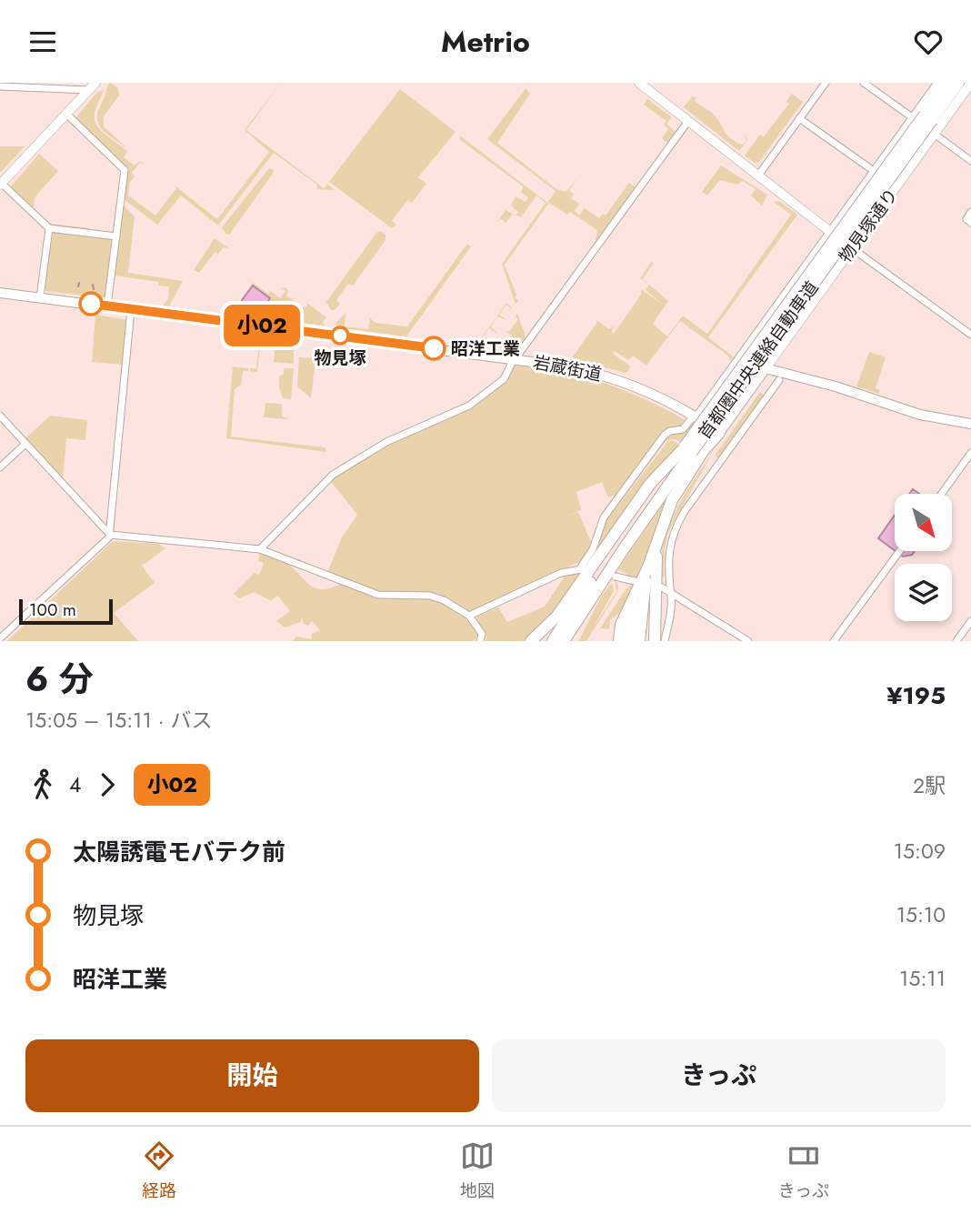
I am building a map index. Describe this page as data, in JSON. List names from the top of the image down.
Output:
{
  "streets": {
    "highway": ["首都圏中央連絡自動車道"],
    "main road": ["岩蔵街道"],
    "street": ["物見塚通り"]
  },
  "places": ["物見塚", "昭洋工業"],
  "lines": ["bus line 小02"],
  "scale_bar": "100 m",
  "north": "bottom right",
  "page": {
    "header": "Metrio",
    "on_map": "小02",
    "scale": "100 m",
    "heading": ["6 分", "15:05 – 15:11 · バス", "¥195"],
    "legs": ["4", "小02", "2駅"],
    "list": [
      {
        "name": "太陽誘電モバテク前",
        "value": "15:09"
      },
      {
        "name": "物見塚",
        "value": "15:10"
      },
      {
        "name": "昭洋工業",
        "value": "15:11"
      }
    ],
    "buttons": ["開始", "きっぷ"],
    "tabs": ["経路", "地図", "きっぷ"]
  }
}
